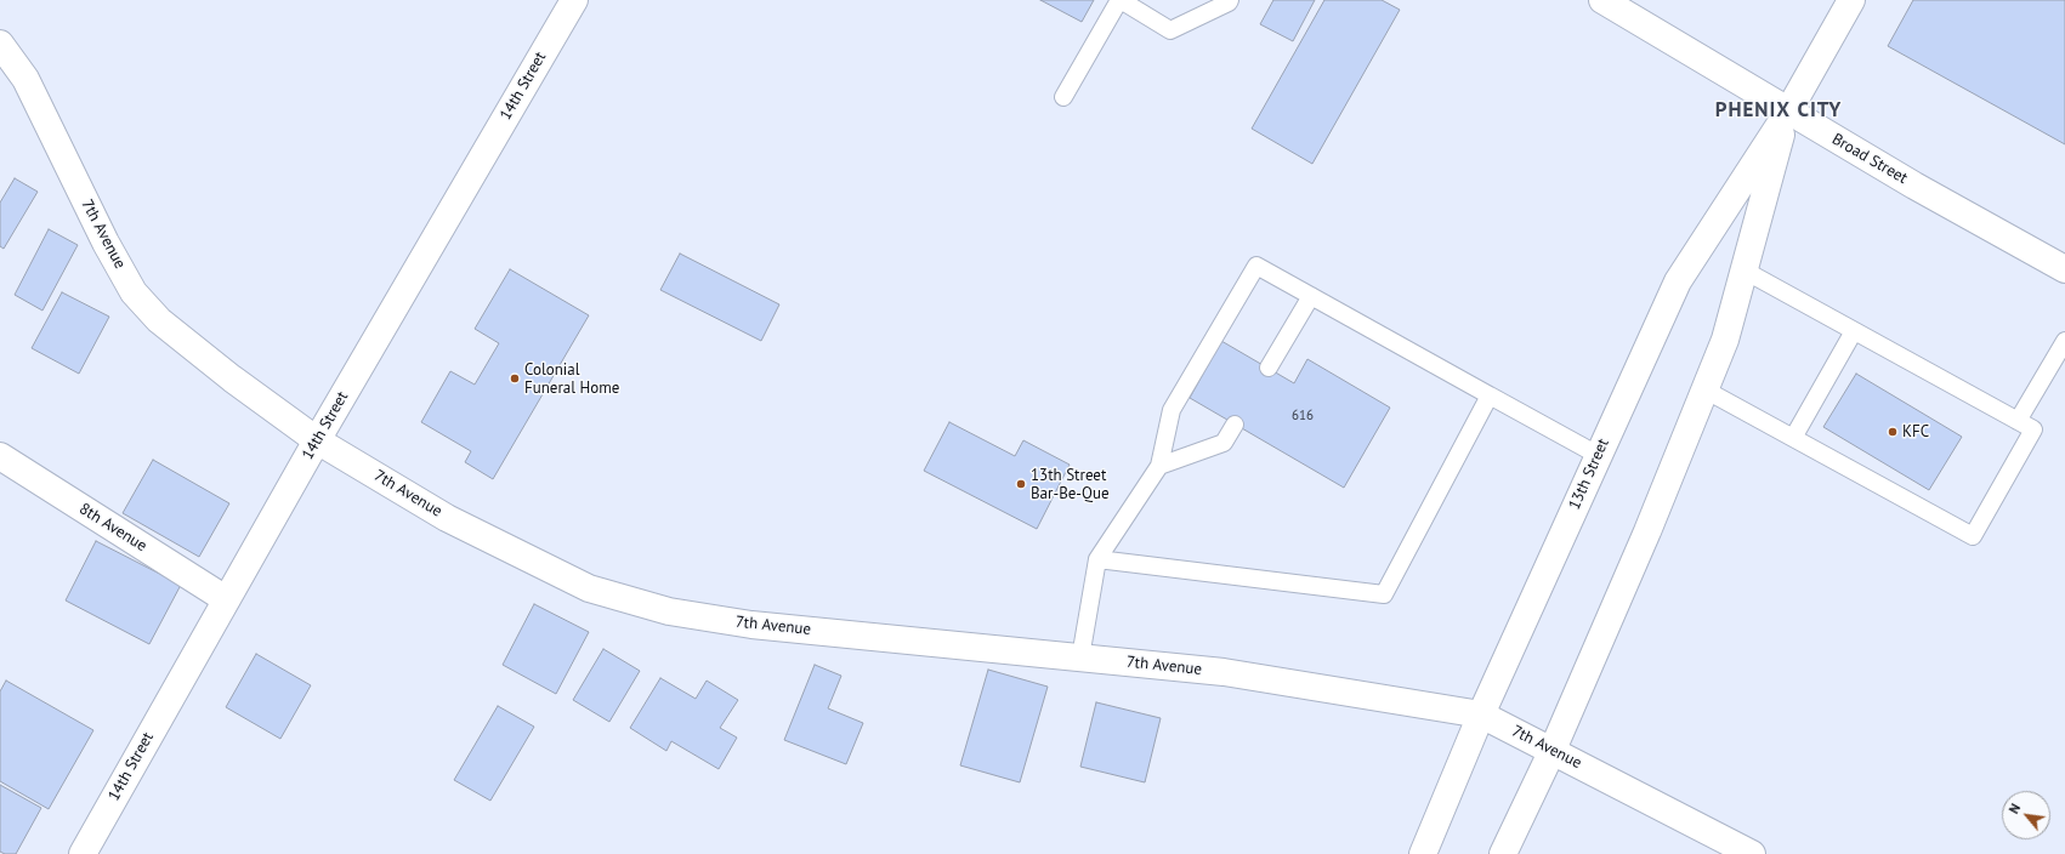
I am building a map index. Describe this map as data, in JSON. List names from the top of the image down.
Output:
{
  "streets": {
    "street": [
      "14th Street",
      "Broad Street",
      "7th Avenue",
      "13th Street",
      "8th Avenue"
    ]
  },
  "crossings": [
    ["14th Street", "7th Avenue"],
    ["14th Street", "8th Avenue"],
    ["Broad Street", "13th Street"],
    ["7th Avenue", "13th Street"]
  ],
  "districts": ["PHENIX CITY"],
  "places": ["Colonial Funeral Home", "KFC", "13th Street Bar-Be-Que"],
  "house_numbers": ["616"],
  "north": "top left"
}
